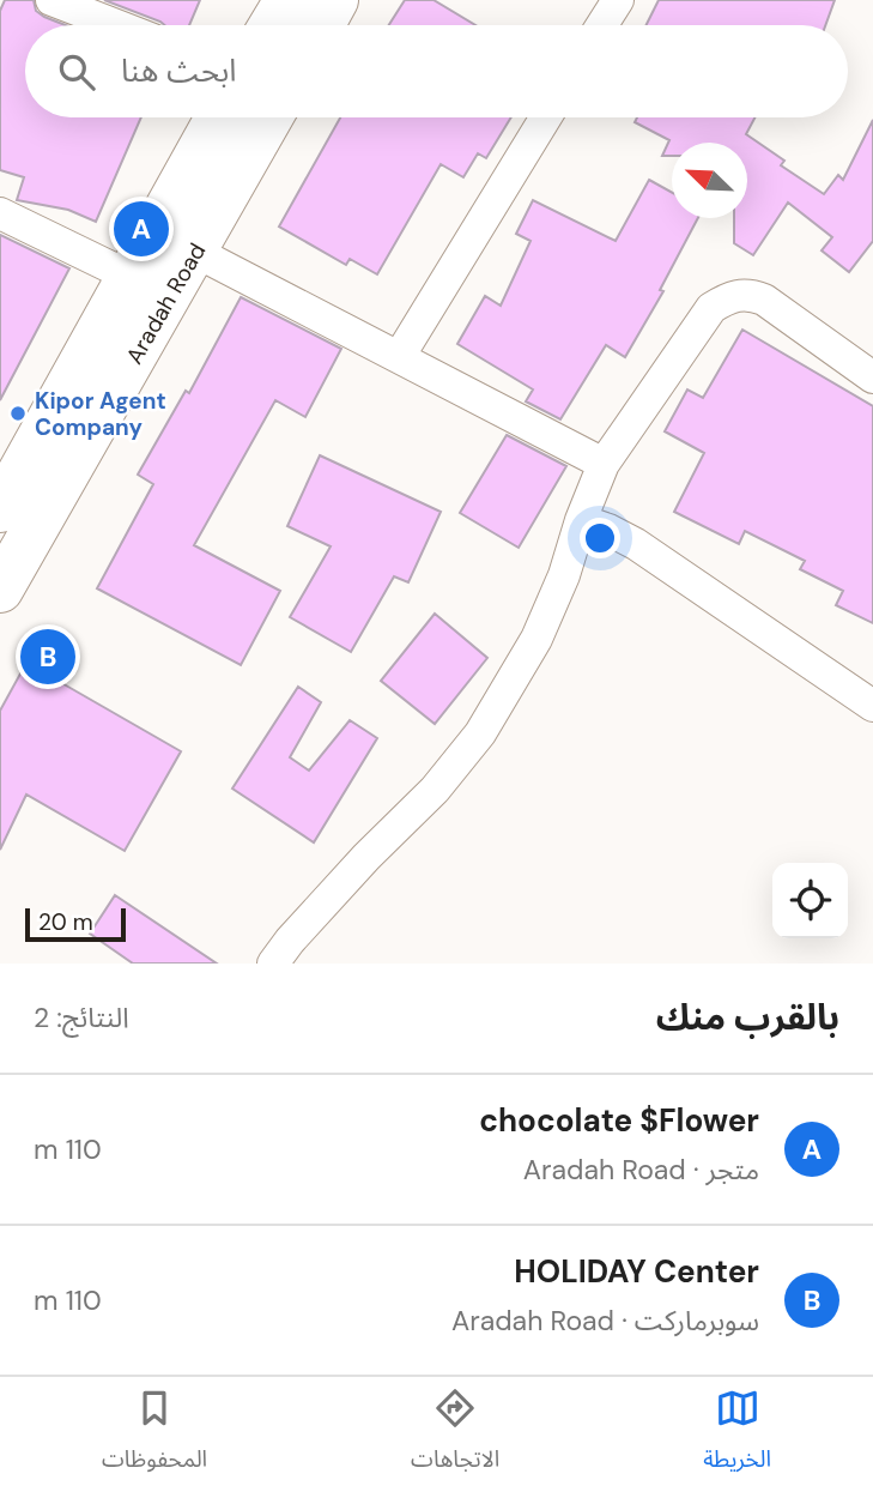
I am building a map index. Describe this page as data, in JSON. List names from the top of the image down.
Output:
{
  "streets": {
    "main road": ["Aradah Road"]
  },
  "places": ["Kipor Agent Company"],
  "scale_bar": "20 m",
  "north": "top left",
  "page": {
    "search": "ابحث هنا",
    "pins": ["A", "B"],
    "scale": "20 m",
    "heading": ["بالقرب منك", "النتائج: 2"],
    "list": [
      {
        "mark": "A",
        "name": "chocolate $Flower",
        "note": "متجر · Aradah Road",
        "value": "110 m"
      },
      {
        "mark": "B",
        "name": "HOLIDAY Center",
        "note": "سوبرماركت · Aradah Road",
        "value": "110 m"
      }
    ],
    "nav": ["الخريطة", "الاتجاهات", "المحفوظات"]
  }
}
